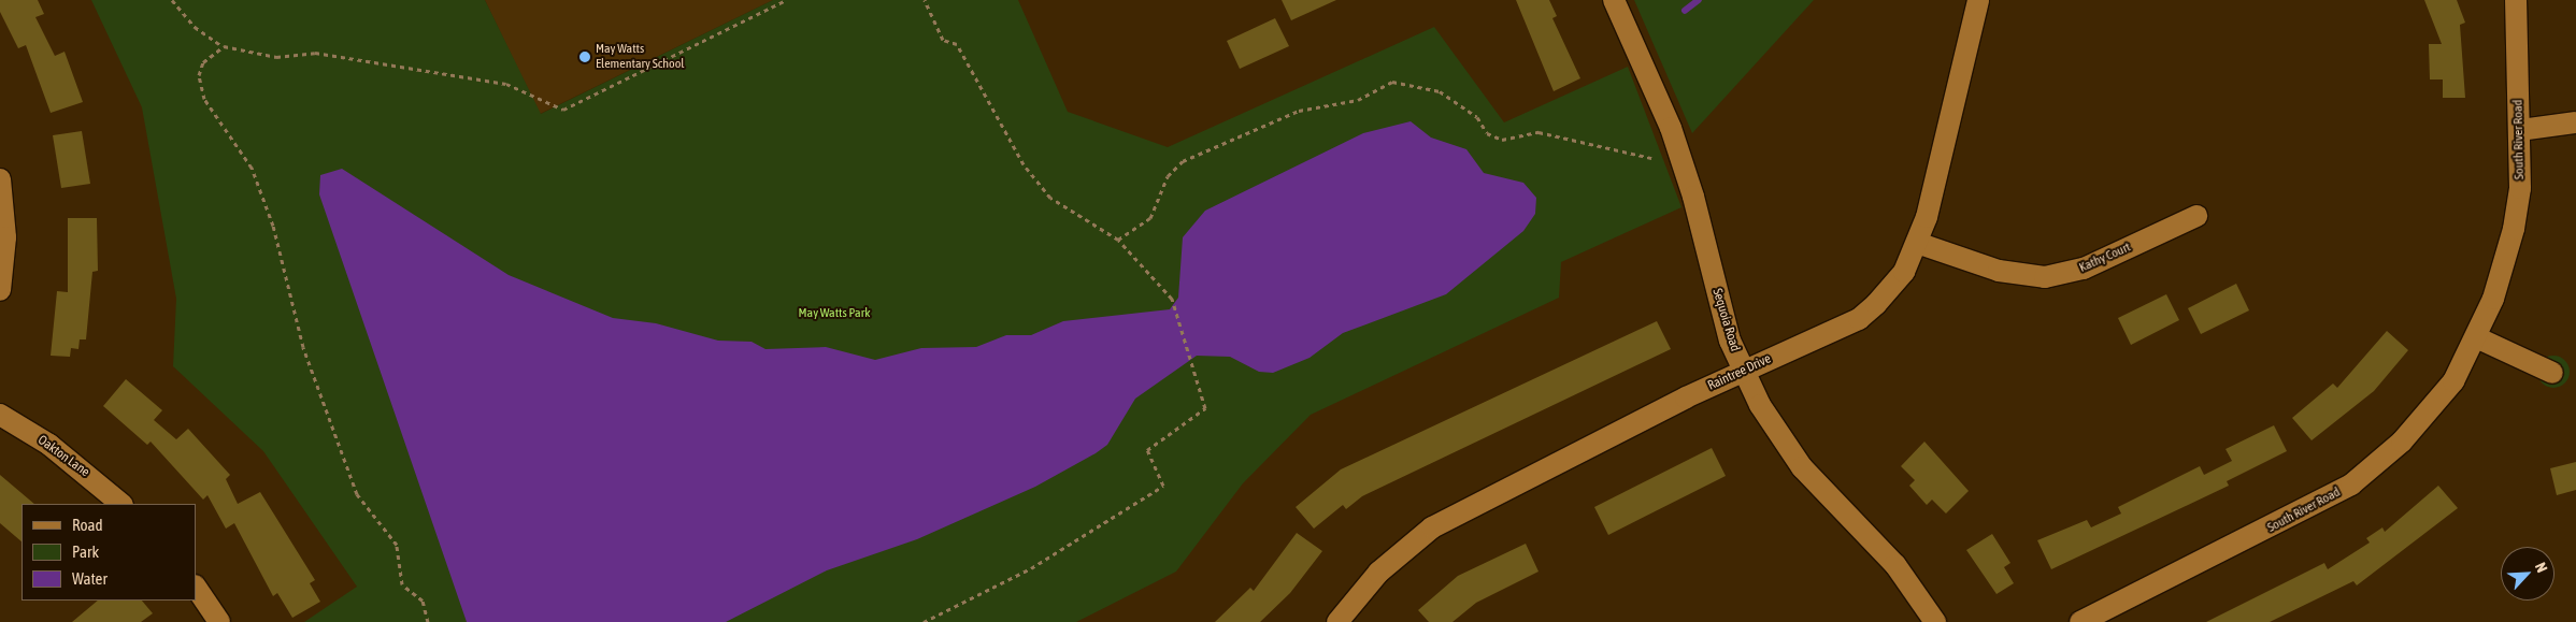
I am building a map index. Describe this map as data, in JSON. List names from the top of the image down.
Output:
{
  "streets": {
    "street": [
      "South River Road",
      "Kathy Court",
      "Sequoia Road",
      "Raintree Drive",
      "Oakton Lane"
    ]
  },
  "crossings": [
    ["Kathy Court", "Raintree Drive"],
    ["Sequoia Road", "Raintree Drive"]
  ],
  "parks": ["May Watts Park"],
  "places": ["May Watts Elementary School"],
  "legend": ["Road", "Park", "Water"],
  "north": "top right"
}
